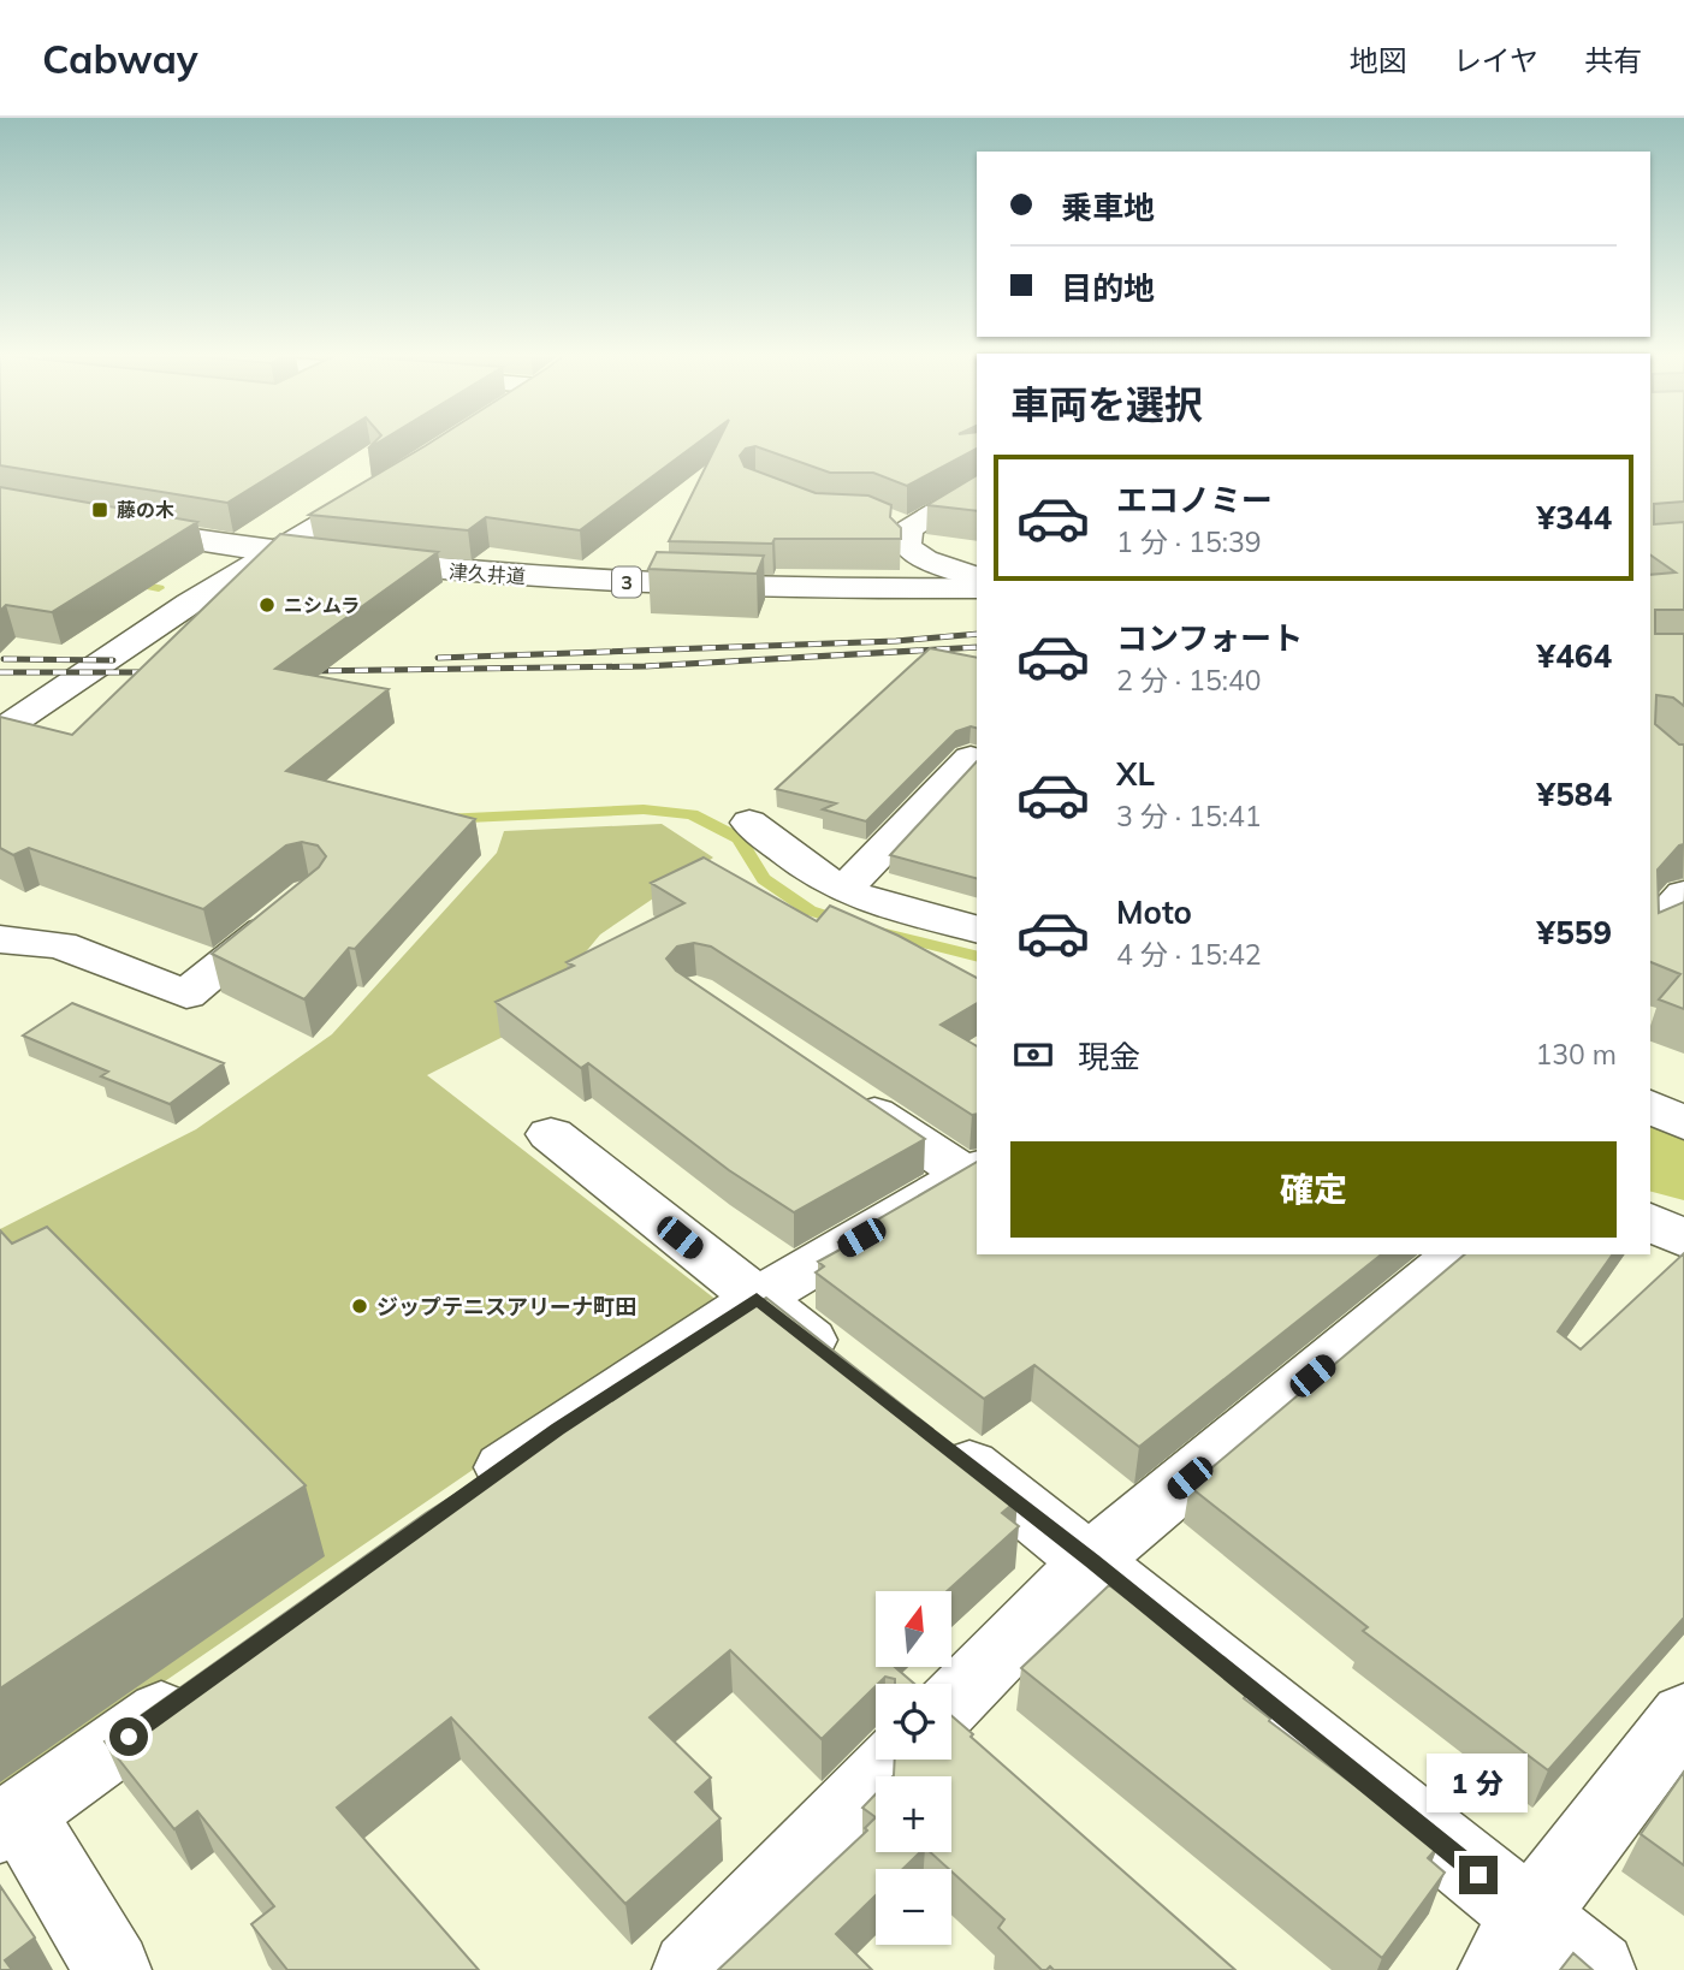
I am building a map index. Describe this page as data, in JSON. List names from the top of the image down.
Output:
{
  "streets": {
    "street": ["津久井道", "3"]
  },
  "places": {
    "transit": ["藤の木"],
    "other": ["ニシムラ", "ジップテニスアリーナ町田"]
  },
  "north": "top",
  "page": {
    "header": "Cabway",
    "nav": ["地図", "レイヤ", "共有"],
    "banner": ["乗車地", "目的地"],
    "heading": "車両を選択",
    "list": [
      {
        "name": "エコノミー",
        "note": "1 分 · 15:39",
        "value": "¥344"
      },
      {
        "name": "コンフォート",
        "note": "2 分 · 15:40",
        "value": "¥464"
      },
      {
        "name": "XL",
        "note": "3 分 · 15:41",
        "value": "¥584"
      },
      {
        "name": "Moto",
        "note": "4 分 · 15:42",
        "value": "¥559"
      }
    ],
    "pay": ["現金", "130 m"],
    "buttons": "確定",
    "map_buttons": ["+", "−"],
    "bubble": "1 分"
  }
}
